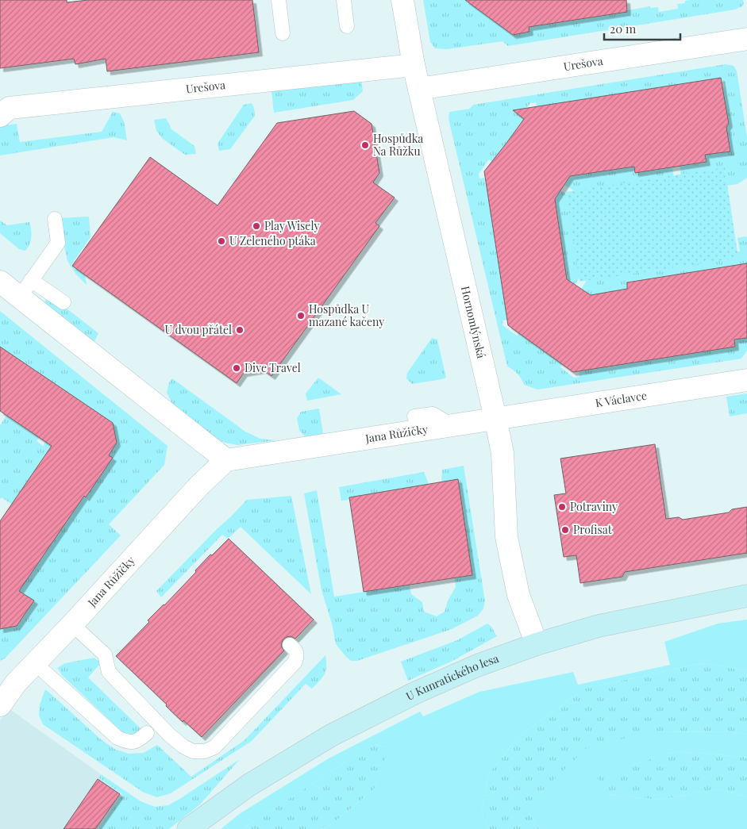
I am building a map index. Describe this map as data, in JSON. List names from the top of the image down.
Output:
{
  "streets": {
    "street": [
      "Urešova",
      "Hornomlýnská",
      "K Václavce",
      "Jana Růžičky",
      "U Kunratického lesa"
    ]
  },
  "crossings": [
    ["Urešova", "Hornomlýnská"],
    ["Hornomlýnská", "K Václavce"],
    ["Hornomlýnská", "Jana Růžičky"],
    ["Hornomlýnská", "U Kunratického lesa"],
    ["K Václavce", "Jana Růžičky"]
  ],
  "places": [
    "Hospůdka Na Růžku",
    "Play Wisely",
    "U Zeleného ptáka",
    "Hospůdka U mazané kačeny",
    "U dvou přátel",
    "Dive Travel",
    "Potraviny",
    "Profisat"
  ],
  "scale_bar": "20 m"
}
